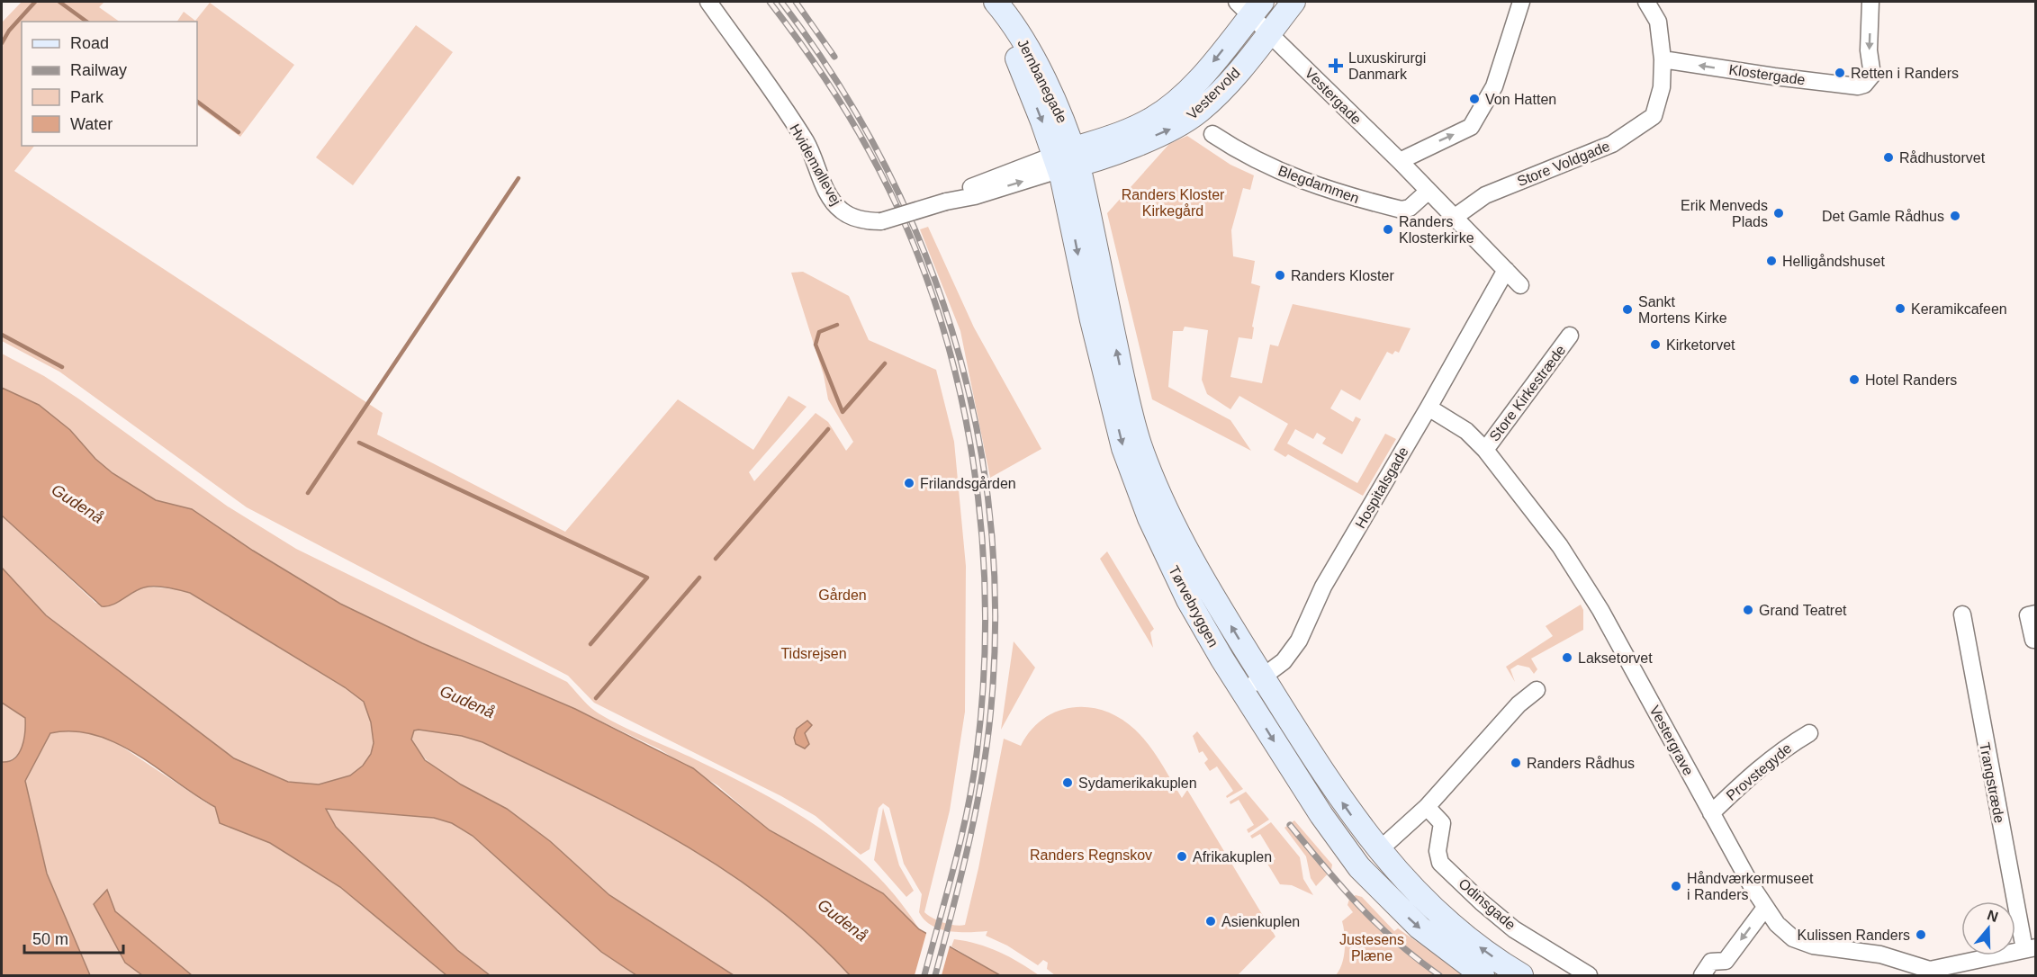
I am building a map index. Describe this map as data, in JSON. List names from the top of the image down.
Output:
{
  "streets": {
    "main road": ["Jernbanegade", "Vestervold", "Tørvebryggen"],
    "street": [
      "Klostergade",
      "Vestergade",
      "Store Voldgade",
      "Hvidemøllevej",
      "Blegdammen",
      "Store Kirkestræde",
      "Hospitalsgade",
      "Vestergrave",
      "Provstegyde",
      "Trangstræde",
      "Odinsgade"
    ]
  },
  "crossings": [
    ["Klostergade", "Store Voldgade"],
    ["Jernbanegade", "Vestervold"],
    ["Jernbanegade", "Hvidemøllevej"],
    ["Jernbanegade", "Tørvebryggen"],
    ["Vestervold", "Vestergade"],
    ["Vestervold", "Hvidemøllevej"],
    ["Vestervold", "Tørvebryggen"],
    ["Vestergade", "Blegdammen"],
    ["Hvidemøllevej", "Tørvebryggen"],
    ["Store Kirkestræde", "Vestergrave"],
    ["Hospitalsgade", "Tørvebryggen"],
    ["Hospitalsgade", "Vestergrave"],
    ["Vestergrave", "Provstegyde"],
    ["Vestergrave", "Trangstræde"]
  ],
  "water": ["Gudenå"],
  "parks": [
    "Randers Kloster Kirkegård",
    "Gården",
    "Tidsrejsen",
    "Randers Regnskov",
    "Justesens Plæne"
  ],
  "places": {
    "health": ["Luxuskirurgi Danmark"],
    "other": [
      "Retten i Randers",
      "Von Hatten",
      "Rådhustorvet",
      "Erik Menveds Plads",
      "Det Gamle Rådhus",
      "Randers Klosterkirke",
      "Helligåndshuset",
      "Randers Kloster",
      "Keramikcafeen",
      "Sankt Mortens Kirke",
      "Kirketorvet",
      "Hotel Randers",
      "Frilandsgården",
      "Grand Teatret",
      "Laksetorvet",
      "Randers Rådhus",
      "Sydamerikakuplen",
      "Afrikakuplen",
      "Håndværkermuseet i Randers",
      "Asienkuplen",
      "Kulissen Randers"
    ]
  },
  "legend": [
    "Road",
    "Railway",
    "Park",
    "Water"
  ],
  "scale_bar": "50 m",
  "north": "top"
}
